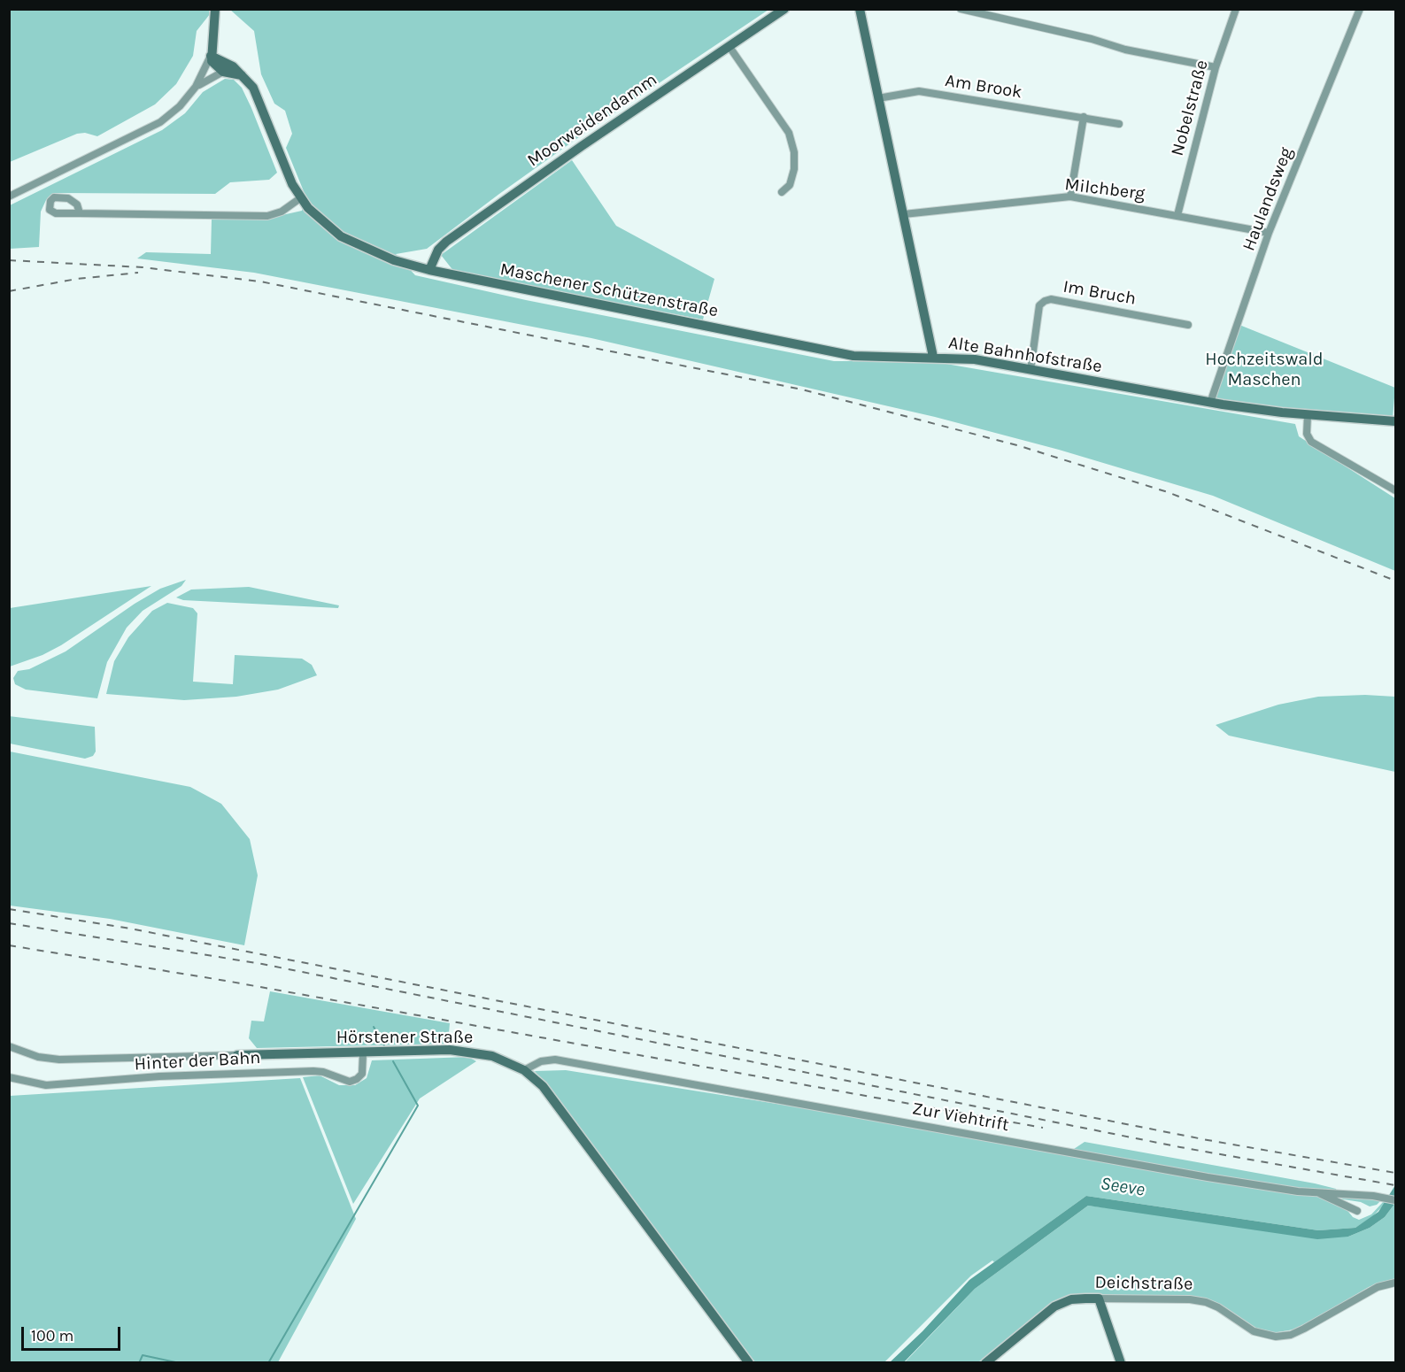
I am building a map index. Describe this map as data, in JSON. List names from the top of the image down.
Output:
{
  "streets": {
    "street": [
      "Am Brook",
      "Nobelstraße",
      "Moorweidendamm",
      "Milchberg",
      "Haulandsweg",
      "Maschener Schützenstraße",
      "Im Bruch",
      "Alte Bahnhofstraße",
      "Hörstener Straße",
      "Hinter der Bahn",
      "Zur Viehtrift",
      "Deichstraße"
    ]
  },
  "crossings": [
    ["Am Brook", "Alte Bahnhofstraße"],
    ["Nobelstraße", "Milchberg"],
    ["Moorweidendamm", "Maschener Schützenstraße"],
    ["Milchberg", "Haulandsweg"],
    ["Milchberg", "Alte Bahnhofstraße"],
    ["Haulandsweg", "Alte Bahnhofstraße"],
    ["Maschener Schützenstraße", "Alte Bahnhofstraße"],
    ["Im Bruch", "Alte Bahnhofstraße"],
    ["Hörstener Straße", "Hinter der Bahn"],
    ["Hörstener Straße", "Zur Viehtrift"]
  ],
  "water": ["Seeve"],
  "parks": ["Hochzeitswald Maschen"],
  "scale_bar": "100 m"
}
